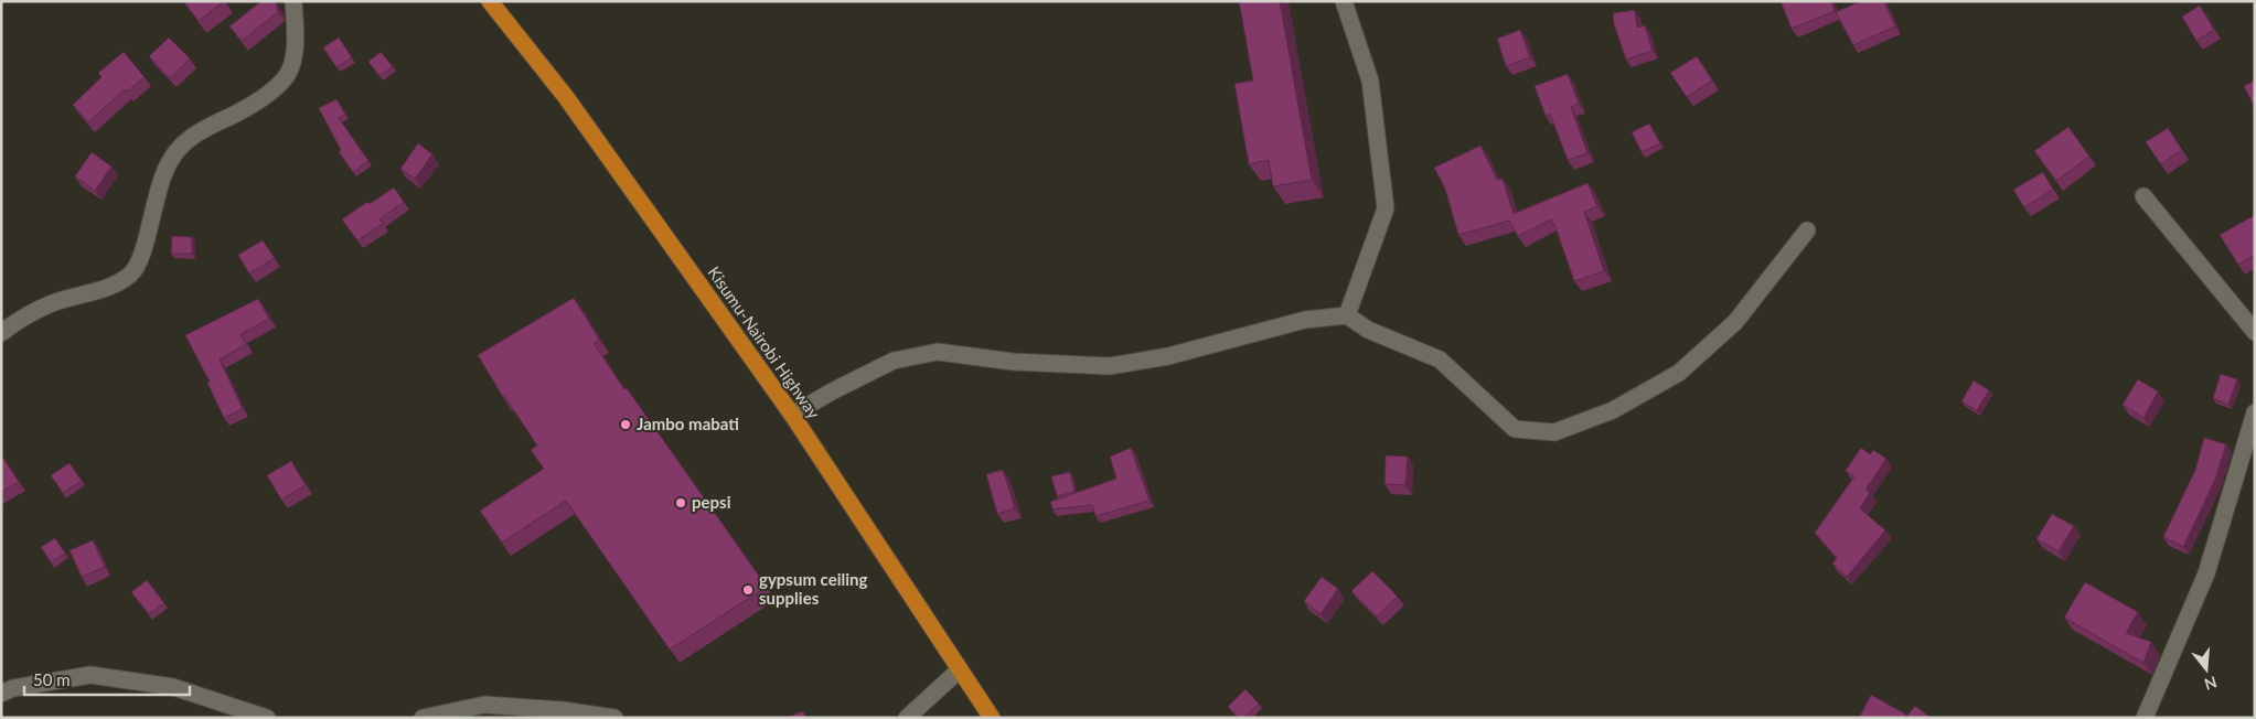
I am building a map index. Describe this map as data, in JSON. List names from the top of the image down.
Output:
{
  "streets": {
    "highway": ["Kisumu-Nairobi Highway"]
  },
  "places": ["Jambo mabati", "pepsi", "gypsum ceiling supplies"],
  "scale_bar": "50 m",
  "north": "bottom"
}
